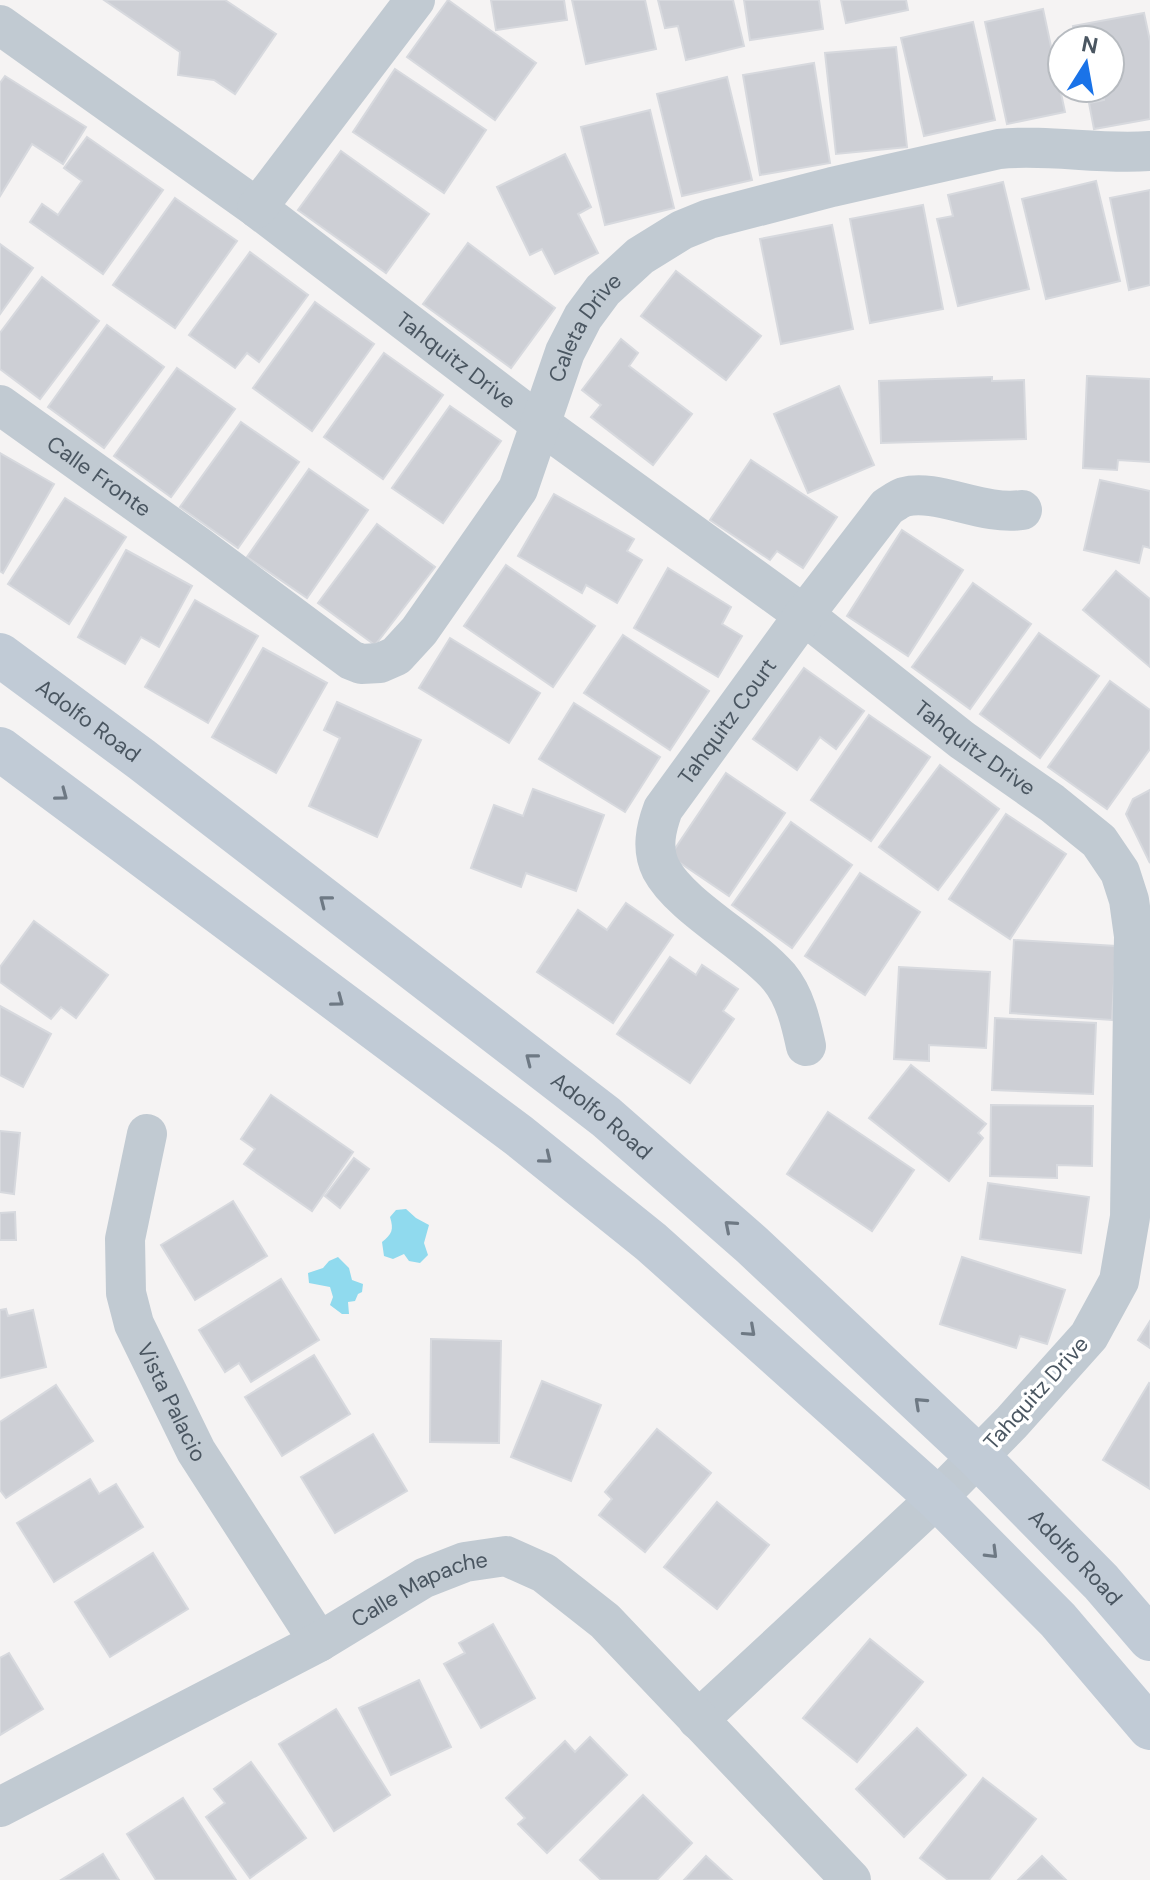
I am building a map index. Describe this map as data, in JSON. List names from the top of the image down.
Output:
{
  "streets": {
    "main road": ["Adolfo Road"],
    "street": [
      "Caleta Drive",
      "Tahquitz Drive",
      "Calle Fronte",
      "Tahquitz Court",
      "Vista Palacio",
      "Calle Mapache"
    ]
  },
  "crossings": [
    ["Caleta Drive", "Tahquitz Drive"],
    ["Caleta Drive", "Calle Fronte"],
    ["Tahquitz Drive", "Adolfo Road"],
    ["Tahquitz Drive", "Tahquitz Court"],
    ["Tahquitz Drive", "Calle Mapache"],
    ["Vista Palacio", "Calle Mapache"]
  ],
  "north": "top"
}
